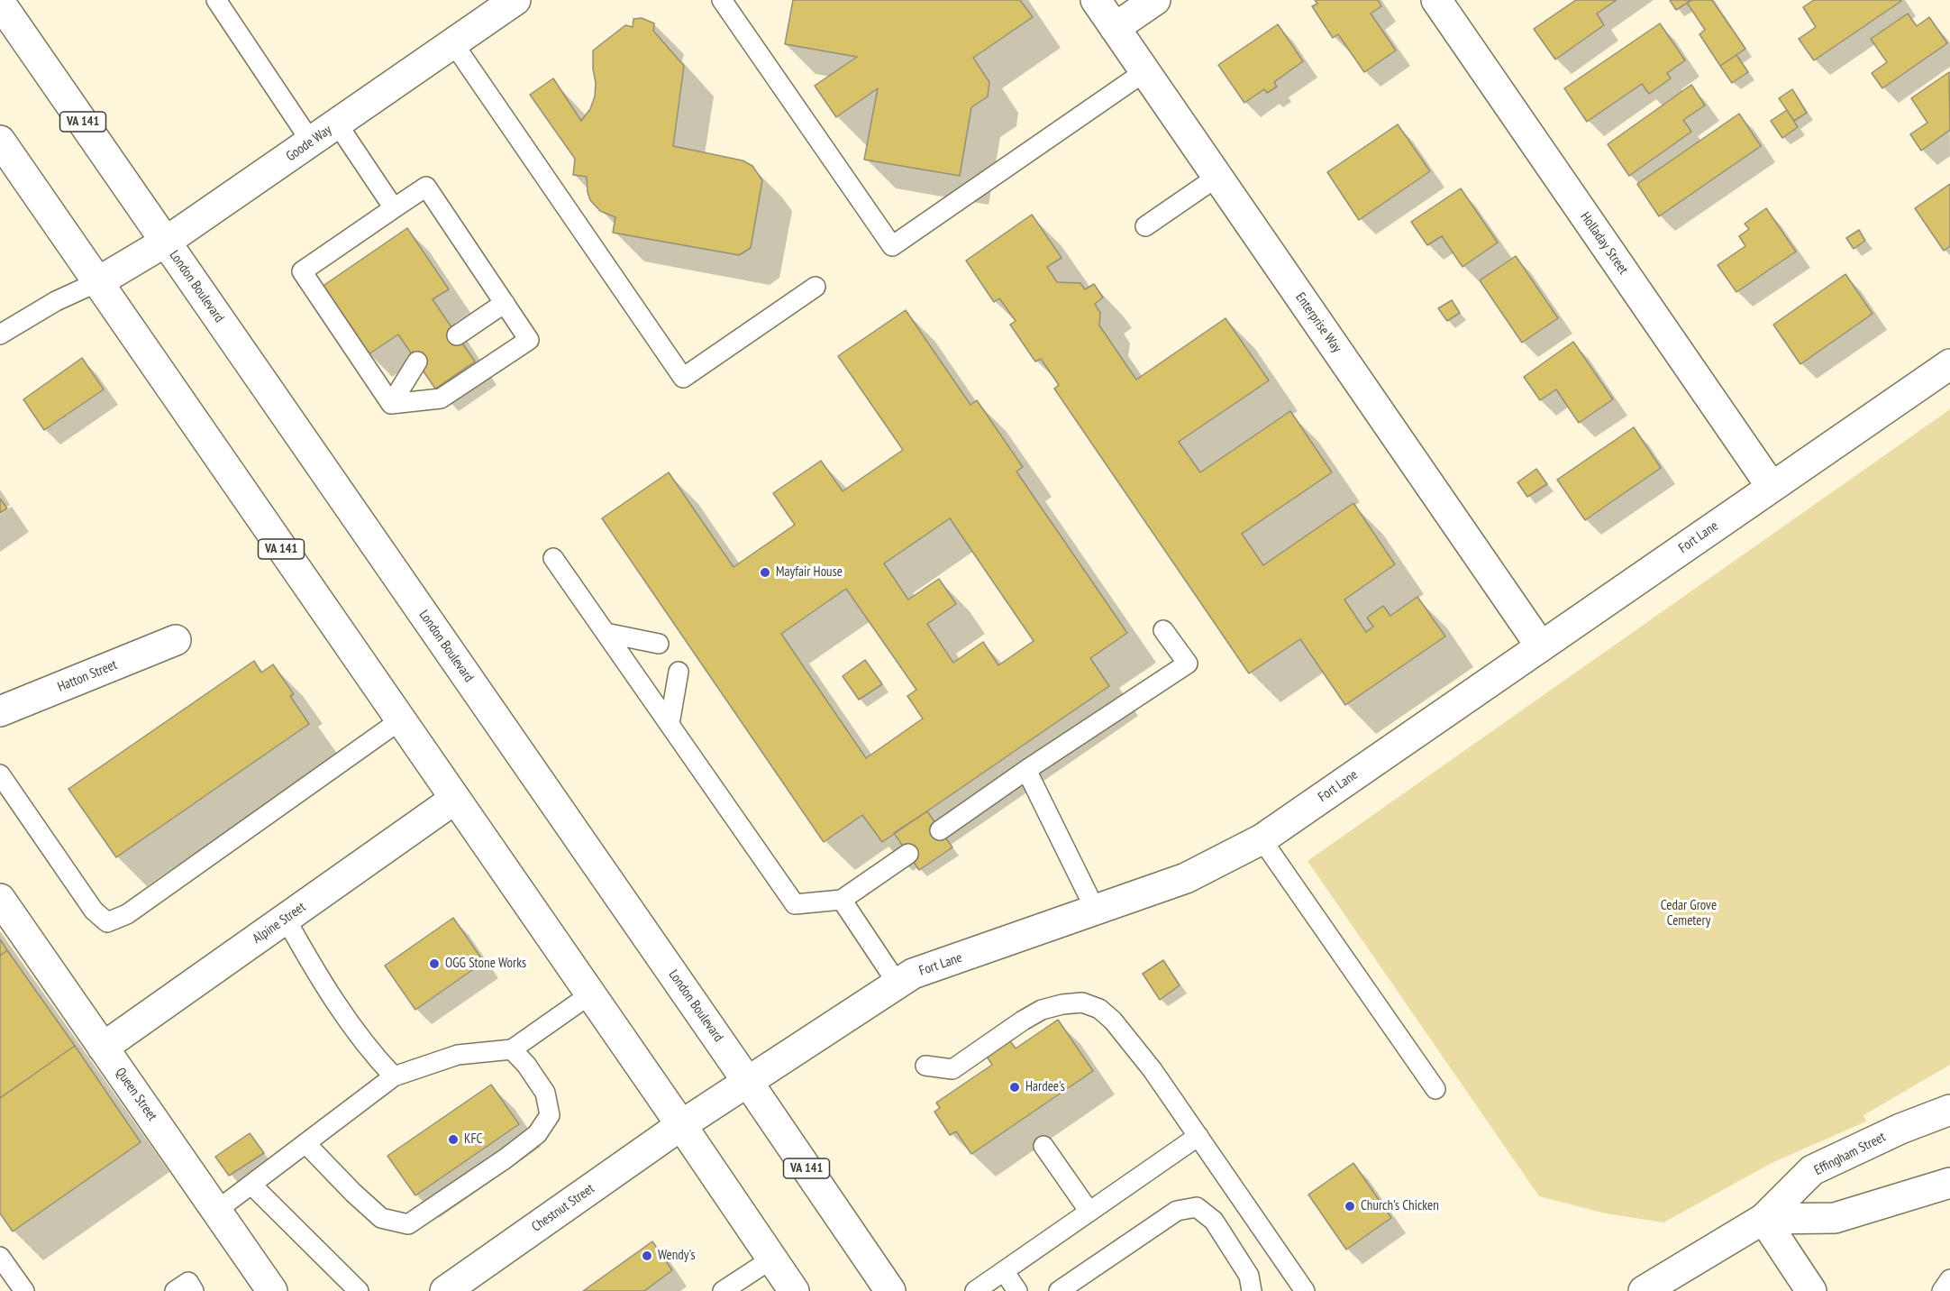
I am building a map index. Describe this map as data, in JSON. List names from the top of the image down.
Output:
{
  "streets": {
    "street": [
      "VA 141",
      "Goode Way",
      "Holladay Street",
      "London Boulevard",
      "Enterprise Way",
      "Fort Lane",
      "Hatton Street",
      "Alpine Street",
      "Queen Street",
      "Effingham Street",
      "Chestnut Street"
    ]
  },
  "crossings": [
    ["VA 141", "Goode Way"],
    ["VA 141", "Fort Lane"],
    ["VA 141", "Alpine Street"],
    ["VA 141", "Chestnut Street"],
    ["Goode Way", "London Boulevard"],
    ["Holladay Street", "Fort Lane"],
    ["London Boulevard", "Fort Lane"],
    ["Enterprise Way", "Fort Lane"],
    ["Fort Lane", "Chestnut Street"],
    ["Alpine Street", "Queen Street"]
  ],
  "parks": ["Cedar Grove Cemetery"],
  "places": [
    "Mayfair House",
    "OGG Stone Works",
    "Hardee's",
    "KFC",
    "Church's Chicken",
    "Wendy's"
  ]
}
